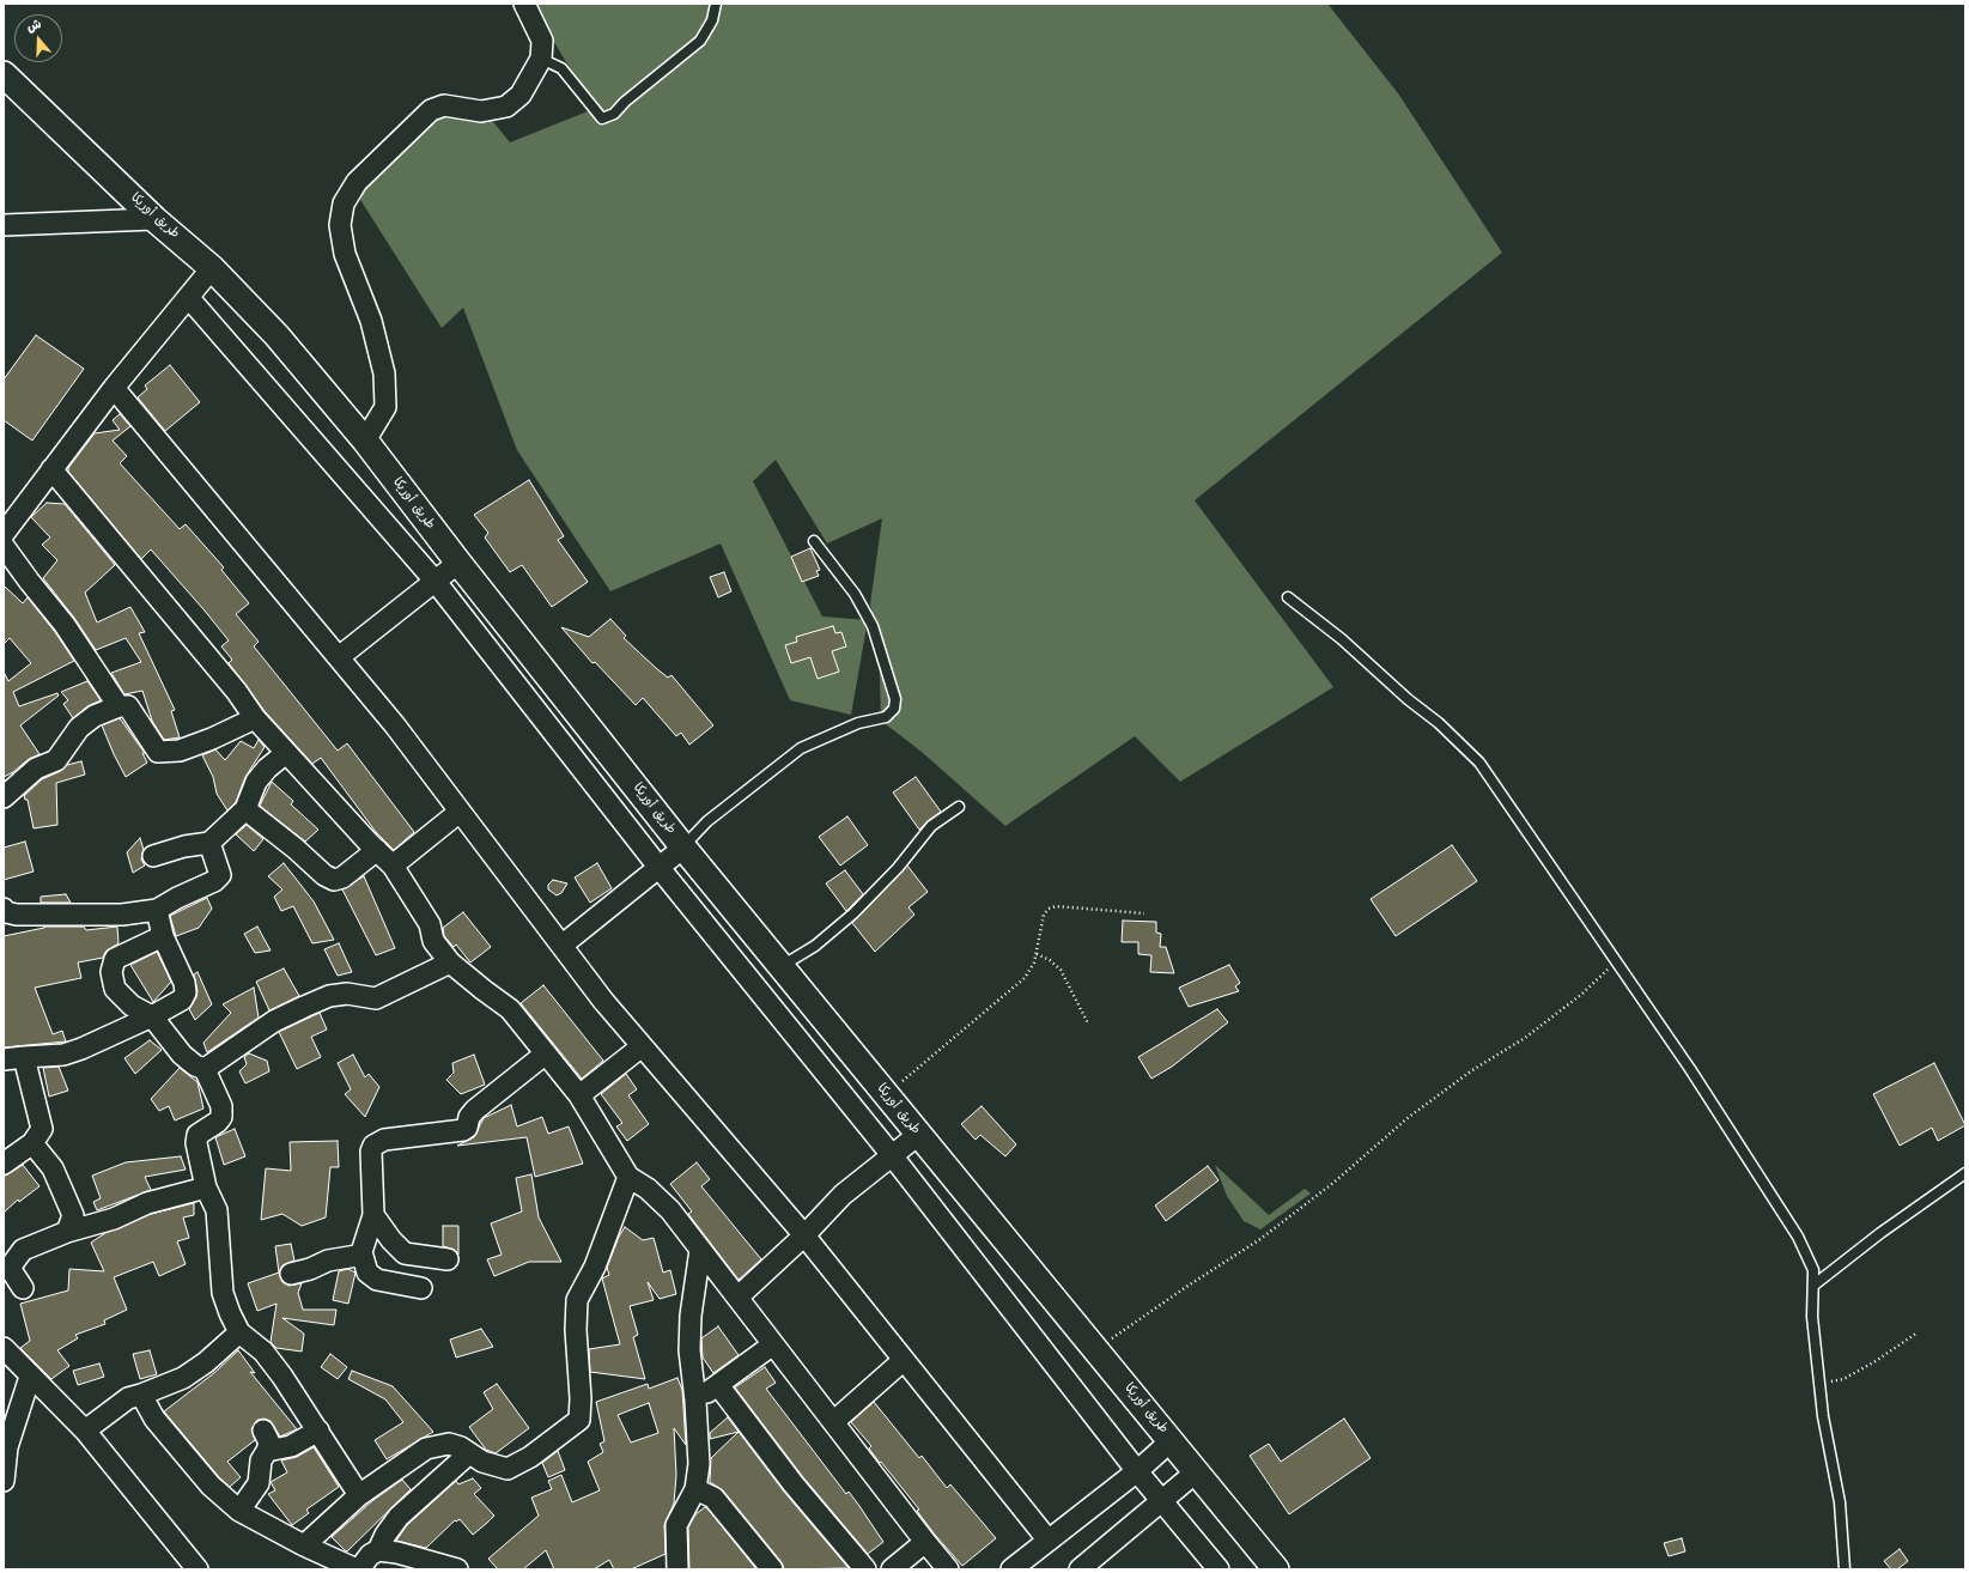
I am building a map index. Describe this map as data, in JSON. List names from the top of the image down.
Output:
{
  "streets": {
    "street": ["طريق أوريكا"]
  },
  "north": "top"
}
